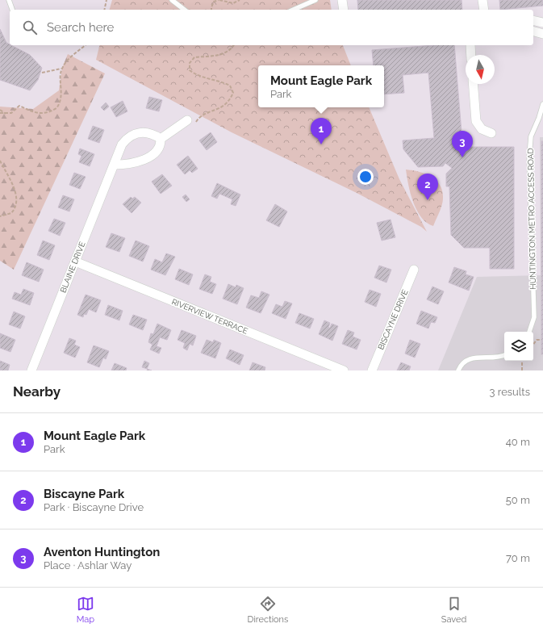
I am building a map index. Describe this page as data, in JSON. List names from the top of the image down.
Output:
{
  "streets": {
    "street": ["BLAINE DRIVE", "RIVERVIEW TERRACE", "BISCAYNE DRIVE"],
    "lane": ["HUNTINGTON METRO ACCESS ROAD"]
  },
  "crossings": [
    ["BLAINE DRIVE", "RIVERVIEW TERRACE"]
  ],
  "north": "bottom",
  "page": {
    "search": "Search here",
    "popup": ["Mount Eagle Park", "Park"],
    "pins": ["1", "3", "2"],
    "heading": ["Nearby", "3 results"],
    "list": [
      {
        "mark": "1",
        "name": "Mount Eagle Park",
        "note": "Park",
        "value": "40 m"
      },
      {
        "mark": "2",
        "name": "Biscayne Park",
        "note": "Park · Biscayne Drive",
        "value": "50 m"
      },
      {
        "mark": "3",
        "name": "Aventon Huntington",
        "note": "Place · Ashlar Way",
        "value": "70 m"
      }
    ],
    "nav": ["Map", "Directions", "Saved"]
  }
}
